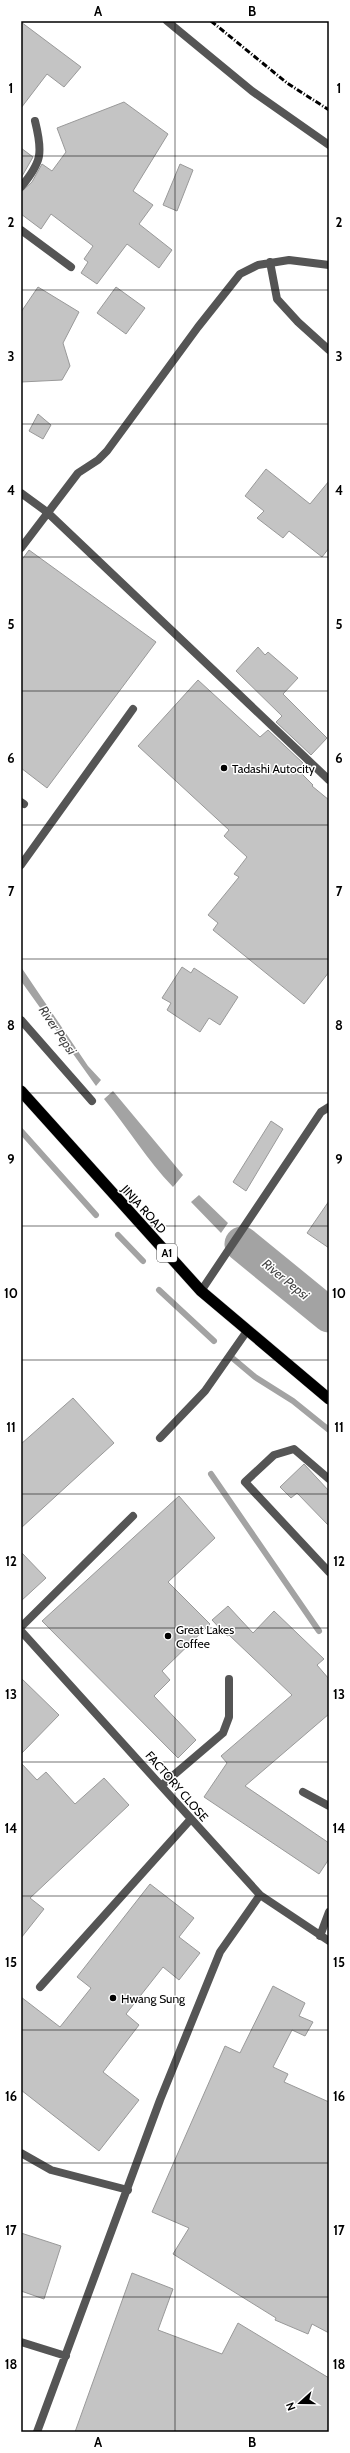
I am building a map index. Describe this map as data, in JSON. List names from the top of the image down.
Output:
{
  "streets": {
    "highway": ["JINJA ROAD", "A1"],
    "street": ["FACTORY CLOSE"]
  },
  "water": ["River Pepsi"],
  "places": ["Tadashi Autocity", "Great Lakes Coffee", "Hwang Sung"],
  "north": "left",
  "grid": {
    "columns": ["A", "B"],
    "rows": [
      "1",
      "2",
      "3",
      "4",
      "5",
      "6",
      "7",
      "8",
      "9",
      "10",
      "11",
      "12",
      "13",
      "14",
      "15",
      "16",
      "17",
      "18"
    ]
  }
}
